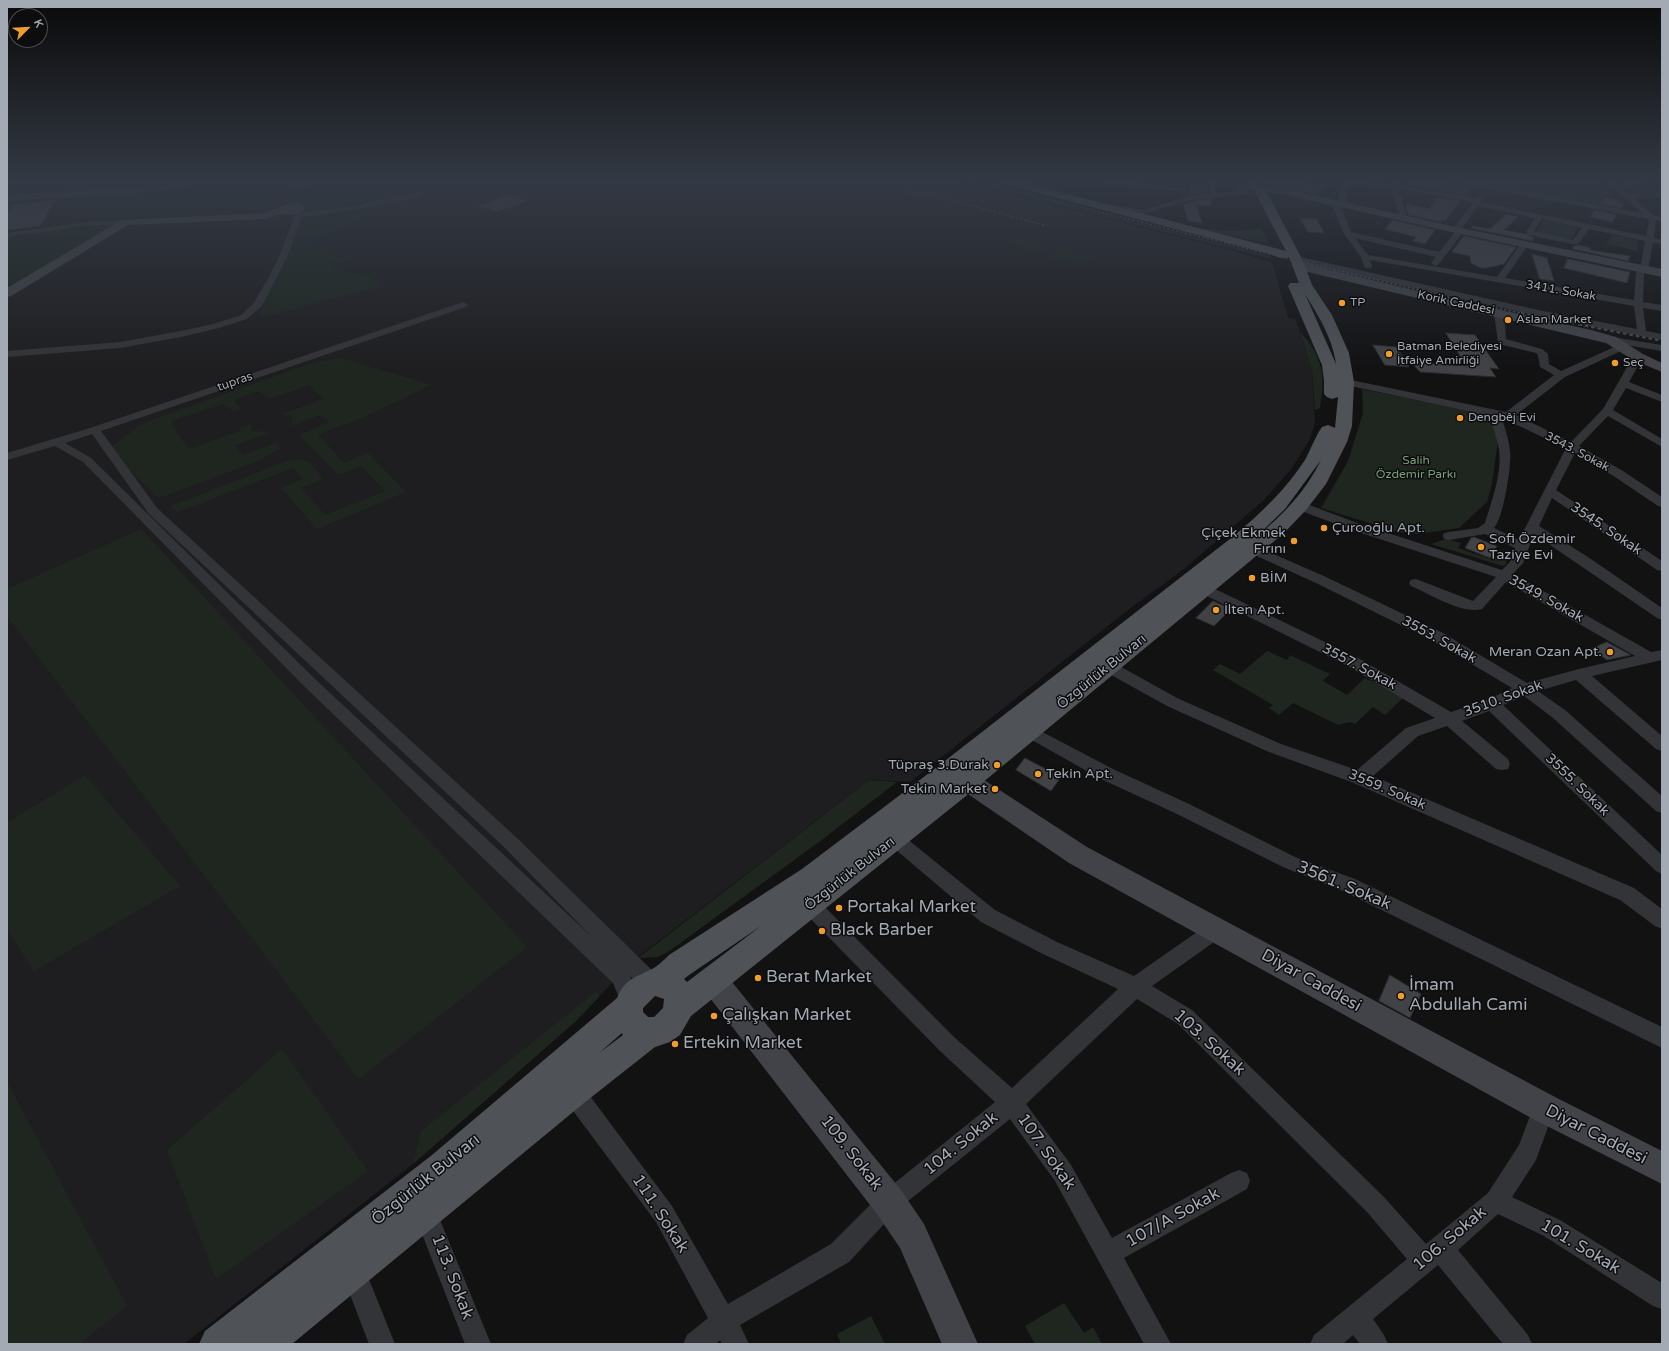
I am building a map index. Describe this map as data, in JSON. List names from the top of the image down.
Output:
{
  "streets": {
    "main road": ["Özgürlük Bulvarı"],
    "street": [
      "3411. Sokak",
      "Korik Caddesi",
      "tupras",
      "3543. Sokak",
      "3545. Sokak",
      "3549. Sokak",
      "3553. Sokak",
      "3557. Sokak",
      "3510. Sokak",
      "3555. Sokak",
      "3559. Sokak",
      "3561. Sokak",
      "Diyar Caddesi",
      "103. Sokak",
      "104. Sokak",
      "107. Sokak",
      "109. Sokak",
      "111. Sokak",
      "107/A Sokak",
      "106. Sokak",
      "101. Sokak",
      "113. Sokak"
    ]
  },
  "crossings": [
    ["Korik Caddesi", "Özgürlük Bulvarı"],
    ["3543. Sokak", "Özgürlük Bulvarı"],
    ["3549. Sokak", "Özgürlük Bulvarı"],
    ["3549. Sokak", "3510. Sokak"],
    ["3553. Sokak", "Özgürlük Bulvarı"],
    ["3553. Sokak", "3510. Sokak"],
    ["3557. Sokak", "Özgürlük Bulvarı"],
    ["3557. Sokak", "3510. Sokak"],
    ["Özgürlük Bulvarı", "3559. Sokak"],
    ["Özgürlük Bulvarı", "3561. Sokak"],
    ["Özgürlük Bulvarı", "Diyar Caddesi"],
    ["Özgürlük Bulvarı", "103. Sokak"],
    ["Özgürlük Bulvarı", "107. Sokak"],
    ["Özgürlük Bulvarı", "109. Sokak"],
    ["Özgürlük Bulvarı", "111. Sokak"],
    ["Özgürlük Bulvarı", "113. Sokak"],
    ["3510. Sokak", "3555. Sokak"],
    ["3510. Sokak", "3559. Sokak"],
    ["Diyar Caddesi", "104. Sokak"],
    ["Diyar Caddesi", "106. Sokak"],
    ["103. Sokak", "104. Sokak"],
    ["103. Sokak", "106. Sokak"],
    ["104. Sokak", "107. Sokak"],
    ["104. Sokak", "109. Sokak"],
    ["104. Sokak", "111. Sokak"],
    ["107. Sokak", "107/A Sokak"],
    ["106. Sokak", "101. Sokak"]
  ],
  "parks": ["Salih Özdemir Parkı"],
  "places": [
    "TP",
    "Aslan Market",
    "Batman Belediyesi İtfaiye Amirliği",
    "Seç",
    "Dengbêj Evi",
    "Çurooğlu Apt.",
    "Çiçek Ekmek Fırını",
    "Sofi Özdemir Taziye Evi",
    "BİM",
    "İlten Apt.",
    "Meran Ozan Apt.",
    "Tüpraş 3.Durak",
    "Tekin Apt.",
    "Tekin Market",
    "Portakal Market",
    "Black Barber",
    "Berat Market",
    "İmam Abdullah Cami",
    "Çalışkan Market",
    "Ertekin Market"
  ],
  "north": "top right"
}
